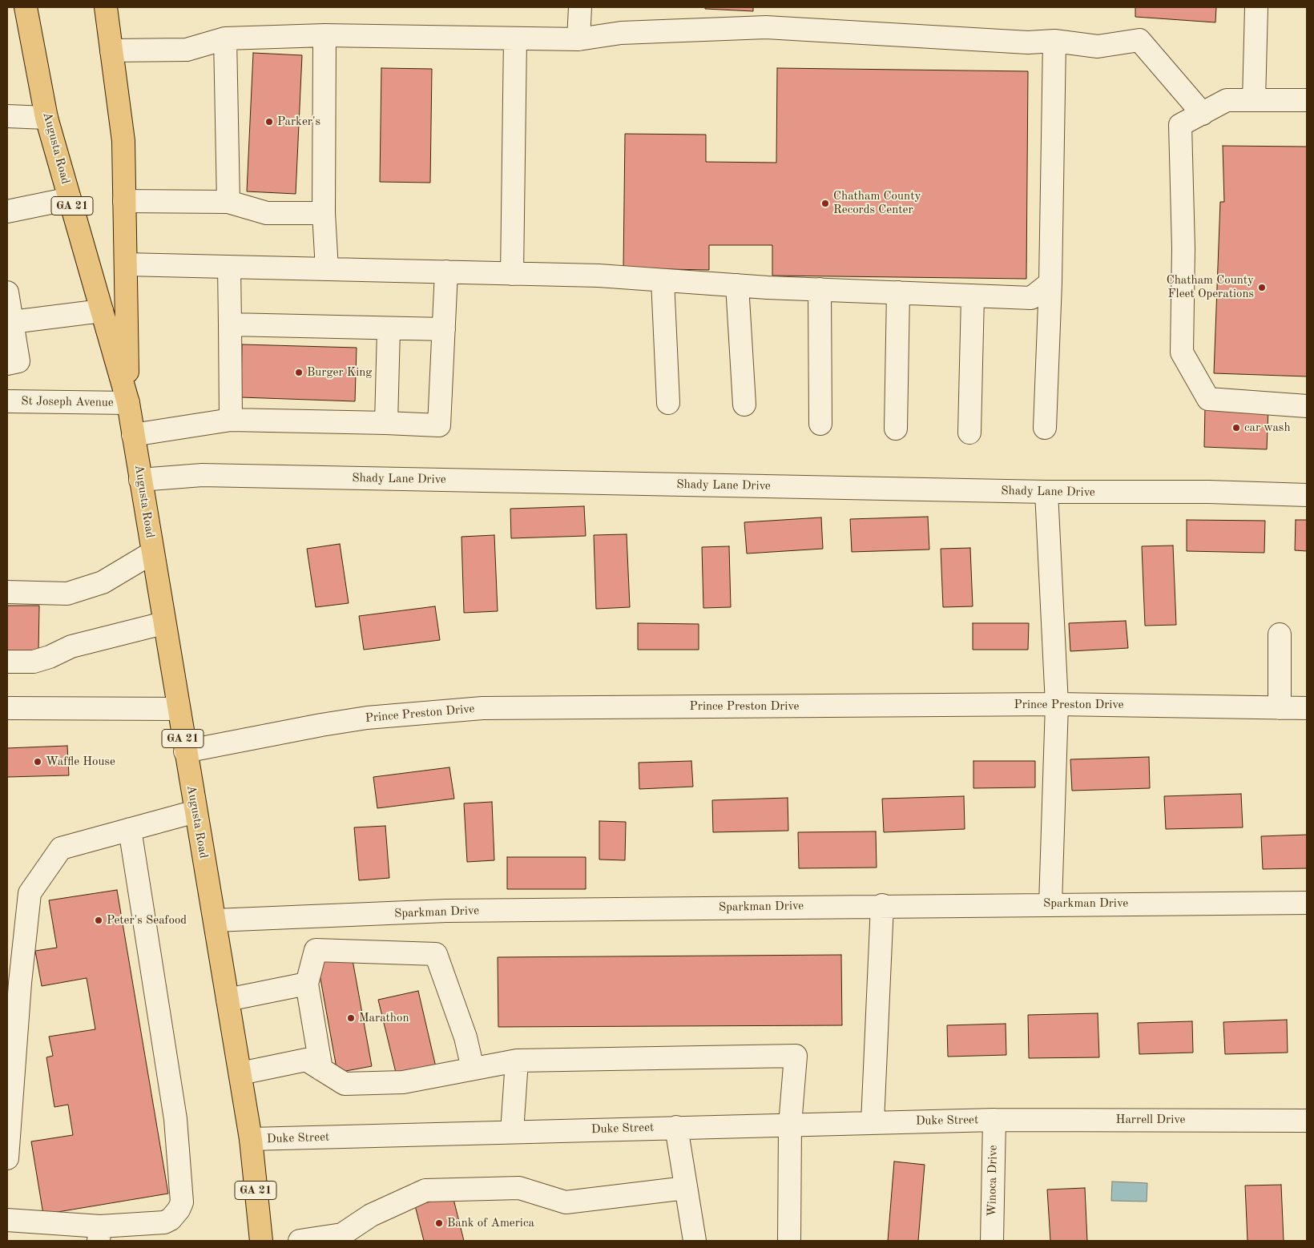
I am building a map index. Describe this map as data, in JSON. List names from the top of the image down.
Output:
{
  "streets": {
    "highway": ["Augusta Road", "GA 21"],
    "street": [
      "St Joseph Avenue",
      "Shady Lane Drive",
      "Prince Preston Drive",
      "Sparkman Drive",
      "Harrell Drive",
      "Duke Street",
      "Winoca Drive"
    ]
  },
  "crossings": [
    ["Augusta Road", "St Joseph Avenue"],
    ["Augusta Road", "Shady Lane Drive"],
    ["Augusta Road", "Prince Preston Drive"],
    ["Augusta Road", "Sparkman Drive"],
    ["Augusta Road", "Duke Street"],
    ["Harrell Drive", "Duke Street"],
    ["Harrell Drive", "Winoca Drive"],
    ["Duke Street", "Winoca Drive"]
  ],
  "places": [
    "Parker's",
    "Chatham County Records Center",
    "Chatham County Fleet Operations",
    "Burger King",
    "car wash",
    "Waffle House",
    "Peter's Seafood",
    "Marathon",
    "Bank of America"
  ]
}
